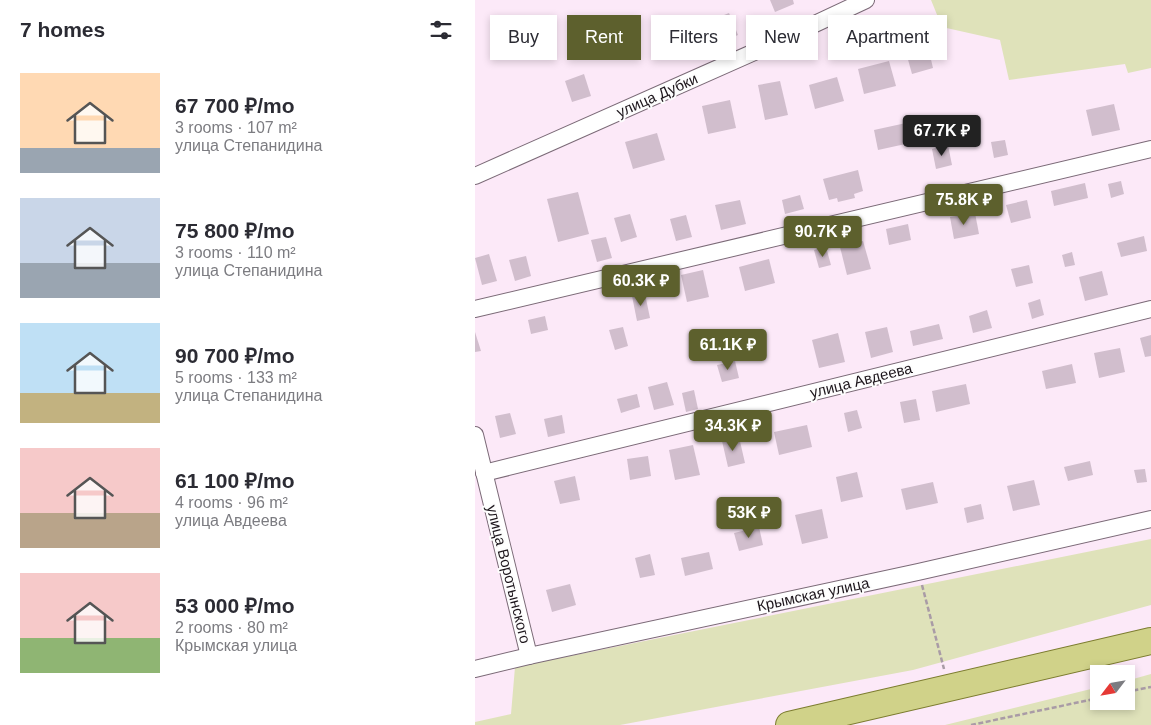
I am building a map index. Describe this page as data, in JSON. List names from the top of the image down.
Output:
{
  "streets": {
    "street": [
      "улица Дубки",
      "улица Авдеева",
      "улица Воротынского",
      "Крымская улица"
    ]
  },
  "crossings": [
    ["улица Авдеева", "улица Воротынского"],
    ["улица Воротынского", "Крымская улица"]
  ],
  "north": "bottom left",
  "page": {
    "heading": "7 homes",
    "chip": [
      "Buy",
      "Rent",
      "Filters",
      "New",
      "Apartment"
    ],
    "list": [
      {
        "name": "67 700 ₽/mo",
        "note": "3 rooms · 107 m² · улица Степанидина"
      },
      {
        "name": "75 800 ₽/mo",
        "note": "3 rooms · 110 m² · улица Степанидина"
      },
      {
        "name": "90 700 ₽/mo",
        "note": "5 rooms · 133 m² · улица Степанидина"
      },
      {
        "name": "61 100 ₽/mo",
        "note": "4 rooms · 96 m² · улица Авдеева"
      },
      {
        "name": "53 000 ₽/mo",
        "note": "2 rooms · 80 m² · Крымская улица"
      }
    ],
    "price": [
      "67.7K ₽",
      "75.8K ₽",
      "90.7K ₽",
      "60.3K ₽",
      "61.1K ₽",
      "34.3K ₽",
      "53K ₽"
    ]
  }
}
